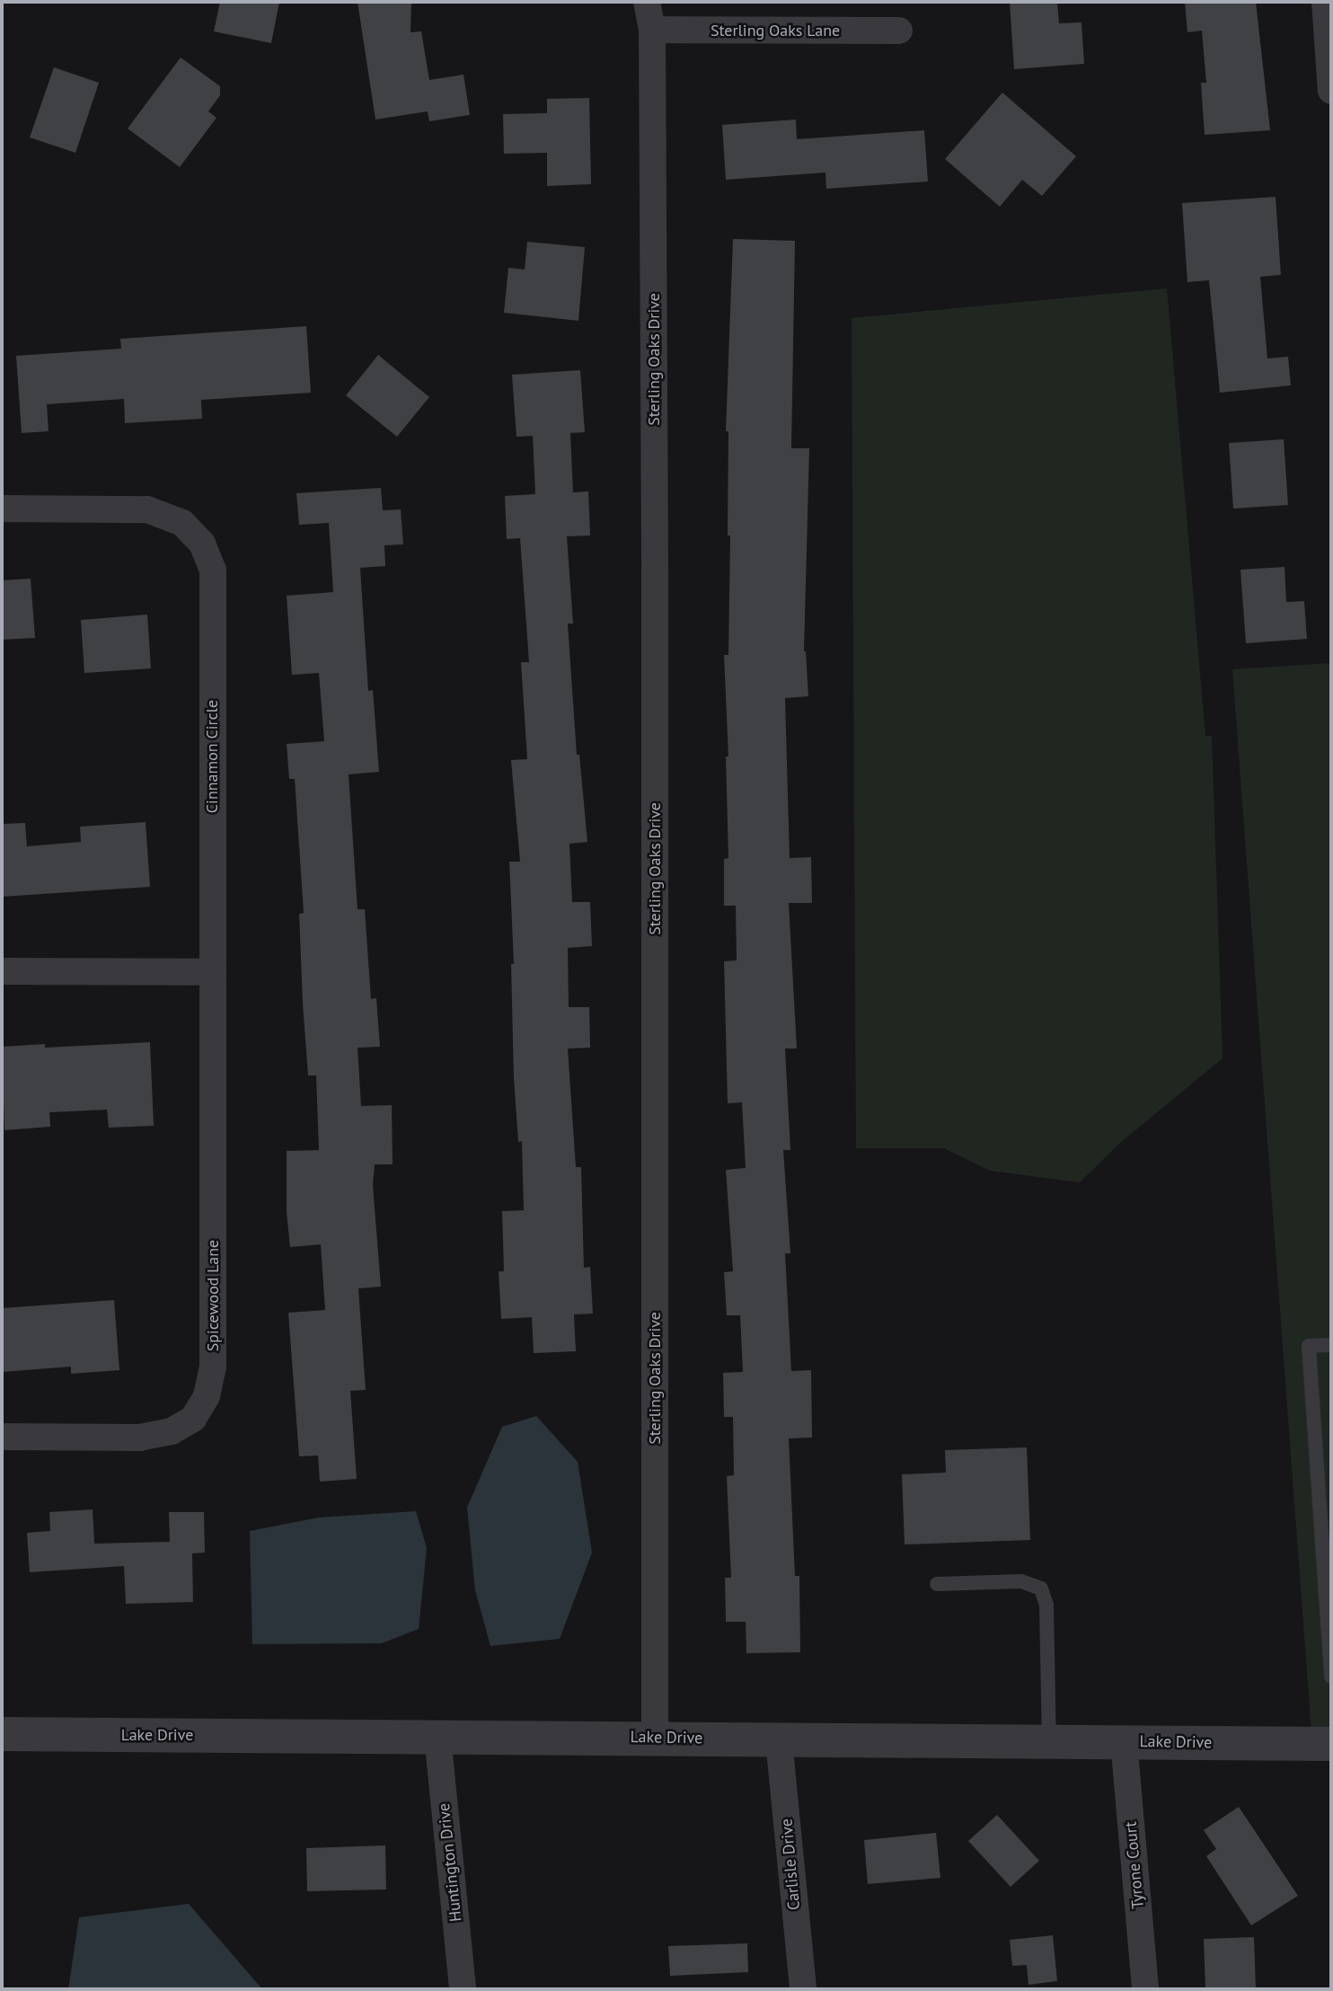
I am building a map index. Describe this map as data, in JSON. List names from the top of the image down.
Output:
{
  "streets": {
    "street": [
      "Sterling Oaks Lane",
      "Sterling Oaks Drive",
      "Cinnamon Circle",
      "Spicewood Lane",
      "Lake Drive",
      "Huntington Drive",
      "Carlisle Drive",
      "Tyrone Court"
    ]
  },
  "crossings": [
    ["Sterling Oaks Lane", "Sterling Oaks Drive"],
    ["Sterling Oaks Drive", "Lake Drive"],
    ["Cinnamon Circle", "Spicewood Lane"],
    ["Lake Drive", "Huntington Drive"],
    ["Lake Drive", "Carlisle Drive"],
    ["Lake Drive", "Tyrone Court"]
  ]
}
